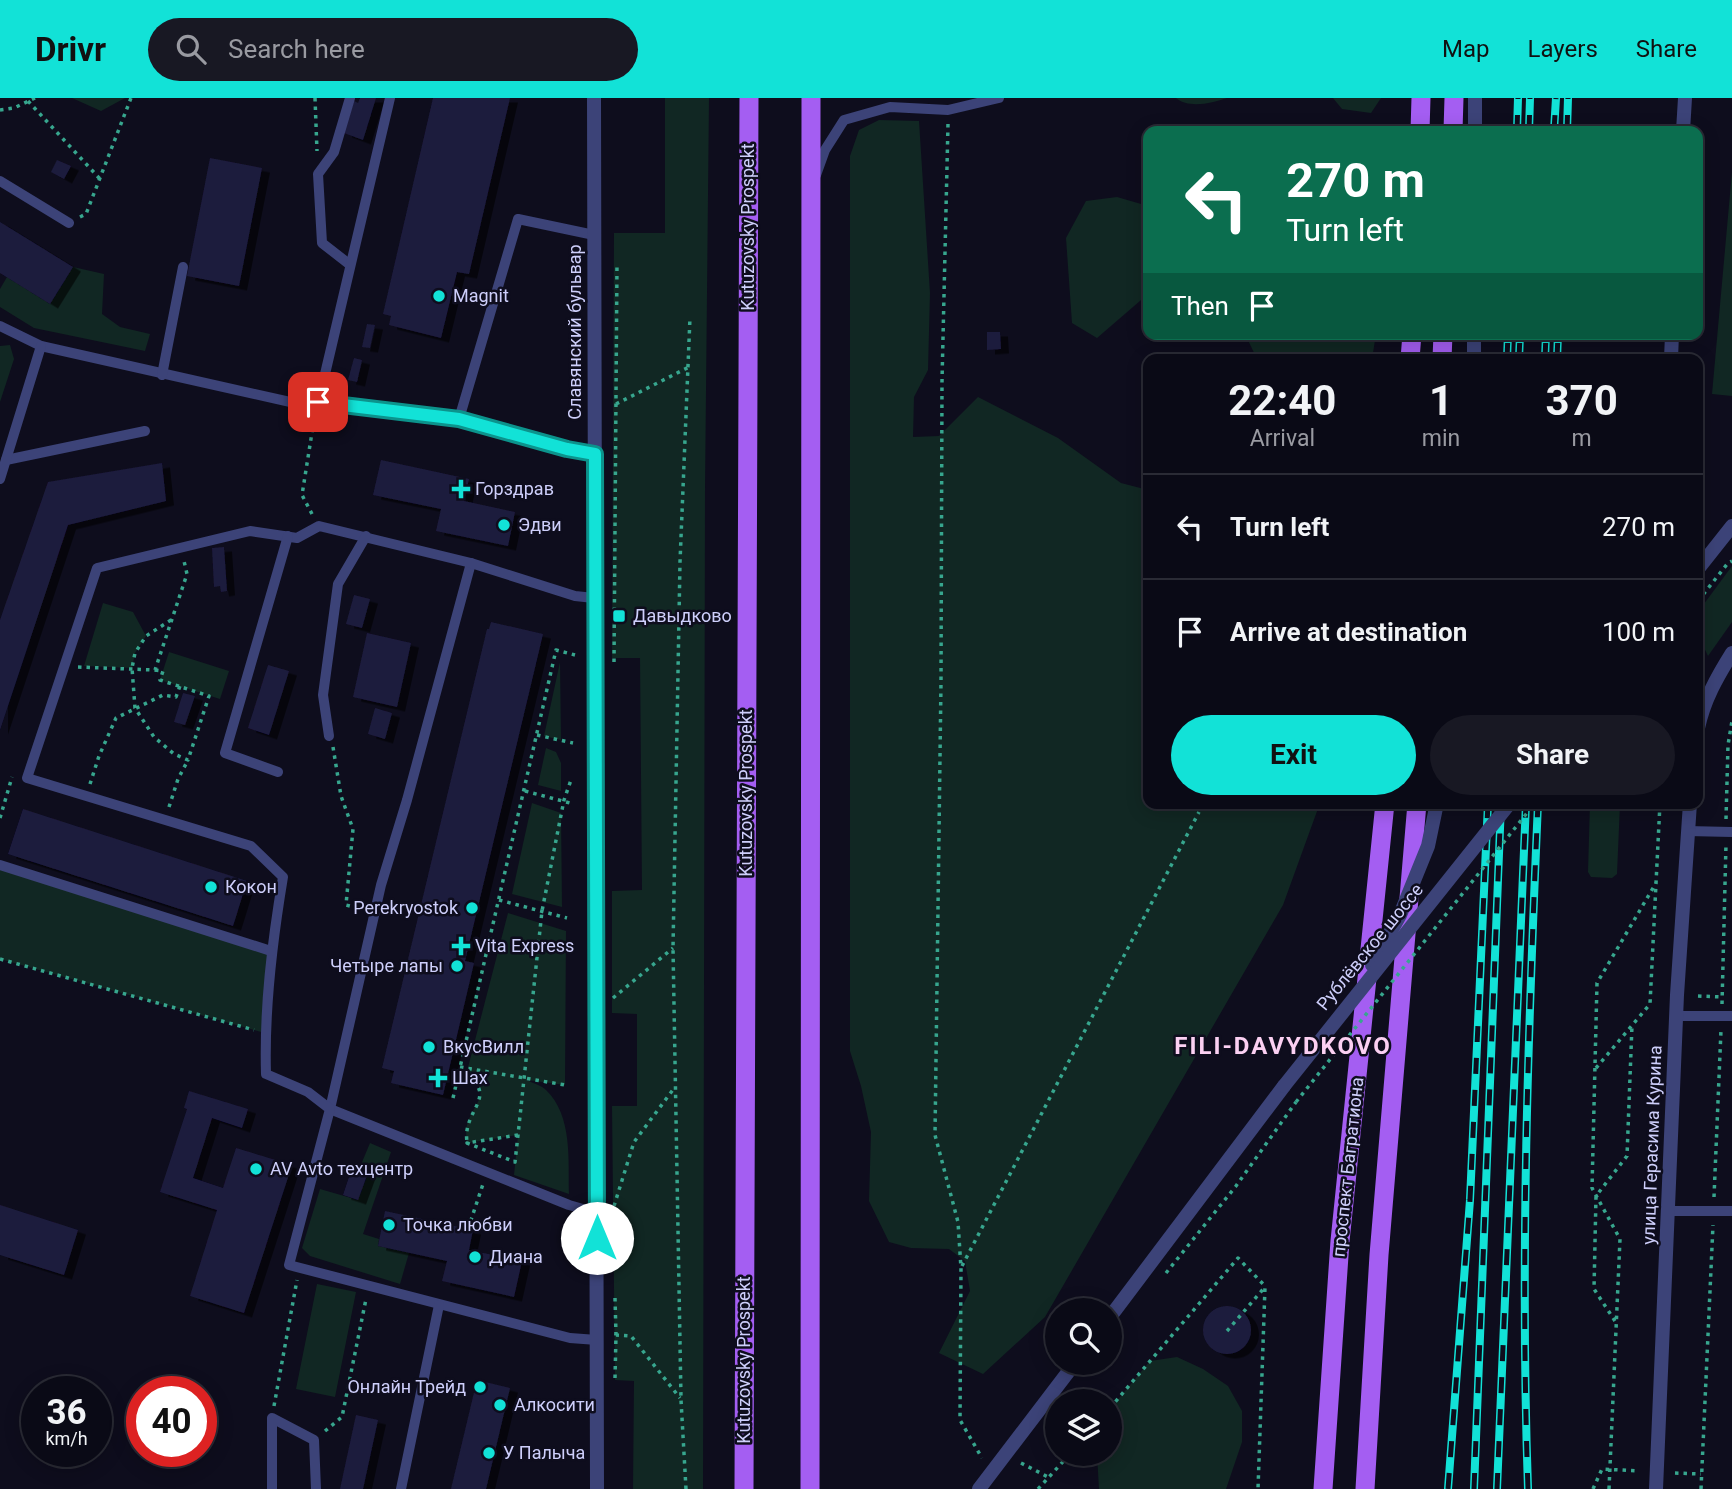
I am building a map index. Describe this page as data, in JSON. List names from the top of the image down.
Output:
{
  "streets": {
    "main road": ["Kutuzovsky Prospekt", "проспект Багратиона"],
    "street": ["Славянский бульвар", "Рублёвское шоссе", "улица Герасима Курина"]
  },
  "districts": ["FILI-DAVYDKOVO"],
  "places": {
    "other": [
      "Magnit",
      "Эдви",
      "Кокон",
      "Perekryostok",
      "Четыре лапы",
      "ВкусВилл",
      "AV Avto техцентр",
      "Точка любви",
      "Диана",
      "Онлайн Трейд",
      "Алкосити",
      "У Палыча"
    ],
    "health": ["Горздрав", "Vita Express", "Шах"],
    "transit": ["Давыдково"]
  },
  "page": {
    "header": "Drivr",
    "search": "Search here",
    "nav": ["Map", "Layers", "Share"],
    "turn": ["270 m", "Turn left"],
    "then": "Then",
    "eta": [
      "22:40",
      "Arrival",
      "1",
      "min",
      "370",
      "m"
    ],
    "list": [
      {
        "name": "Turn left",
        "value": "270 m"
      },
      {
        "name": "Arrive at destination",
        "value": "100 m"
      }
    ],
    "buttons": ["Exit", "Share"],
    "speed": "36 km/h",
    "limit": "40"
  }
}
